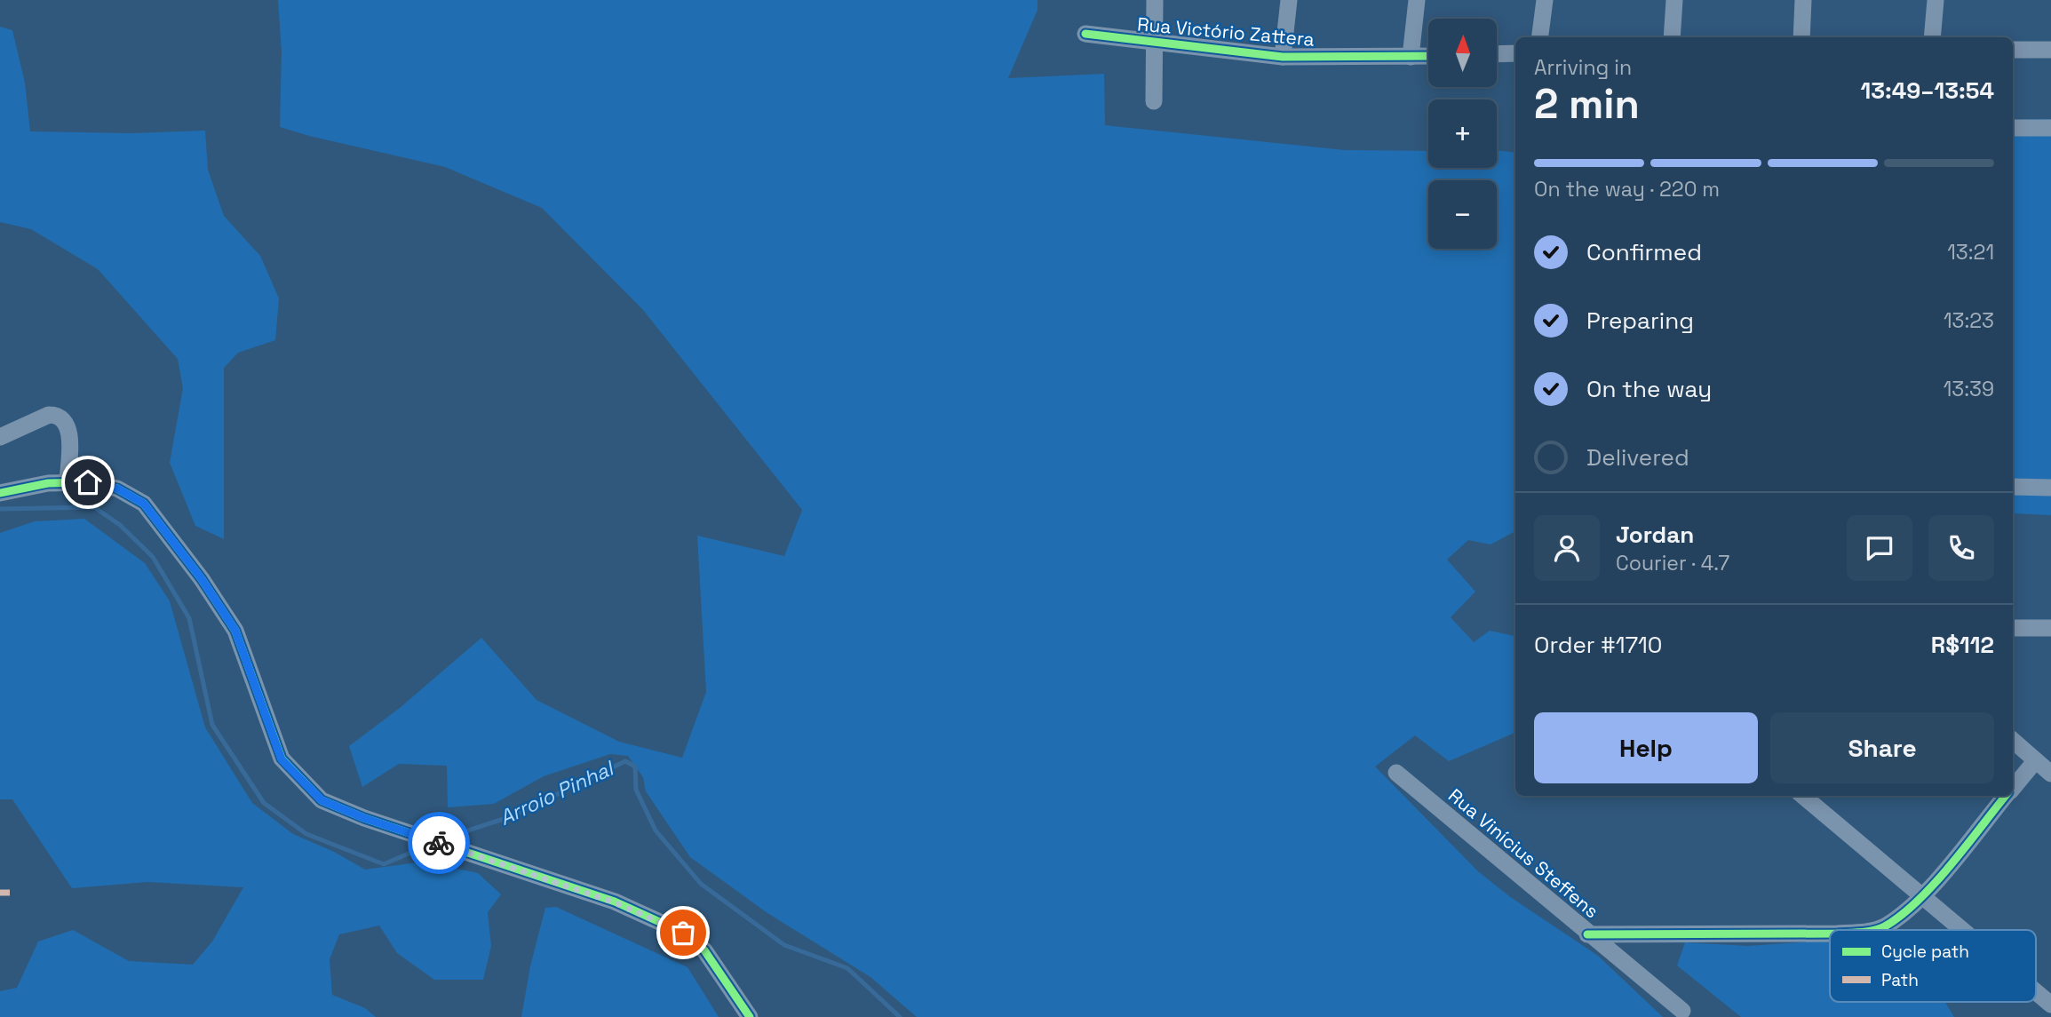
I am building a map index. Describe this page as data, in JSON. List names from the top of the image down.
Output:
{
  "streets": {
    "street": ["Rua Victório Zattera", "Rua Vinícius Steffens"]
  },
  "water": ["Arroio Pinhal"],
  "legend": ["Cycle path", "Path"],
  "north": "top",
  "page": {
    "map_buttons": ["+", "−"],
    "heading": ["2 min", "Arriving in", "13:49–13:54"],
    "panel": [
      "Jordan",
      "Courier · 4.7",
      "Order #1710",
      "R$112"
    ],
    "bar": "On the way · 220 m",
    "list": [
      ["Confirmed", "13:21"],
      ["Preparing", "13:23"],
      ["On the way", "13:39"],
      "Delivered"
    ],
    "buttons": ["Help", "Share"]
  }
}
